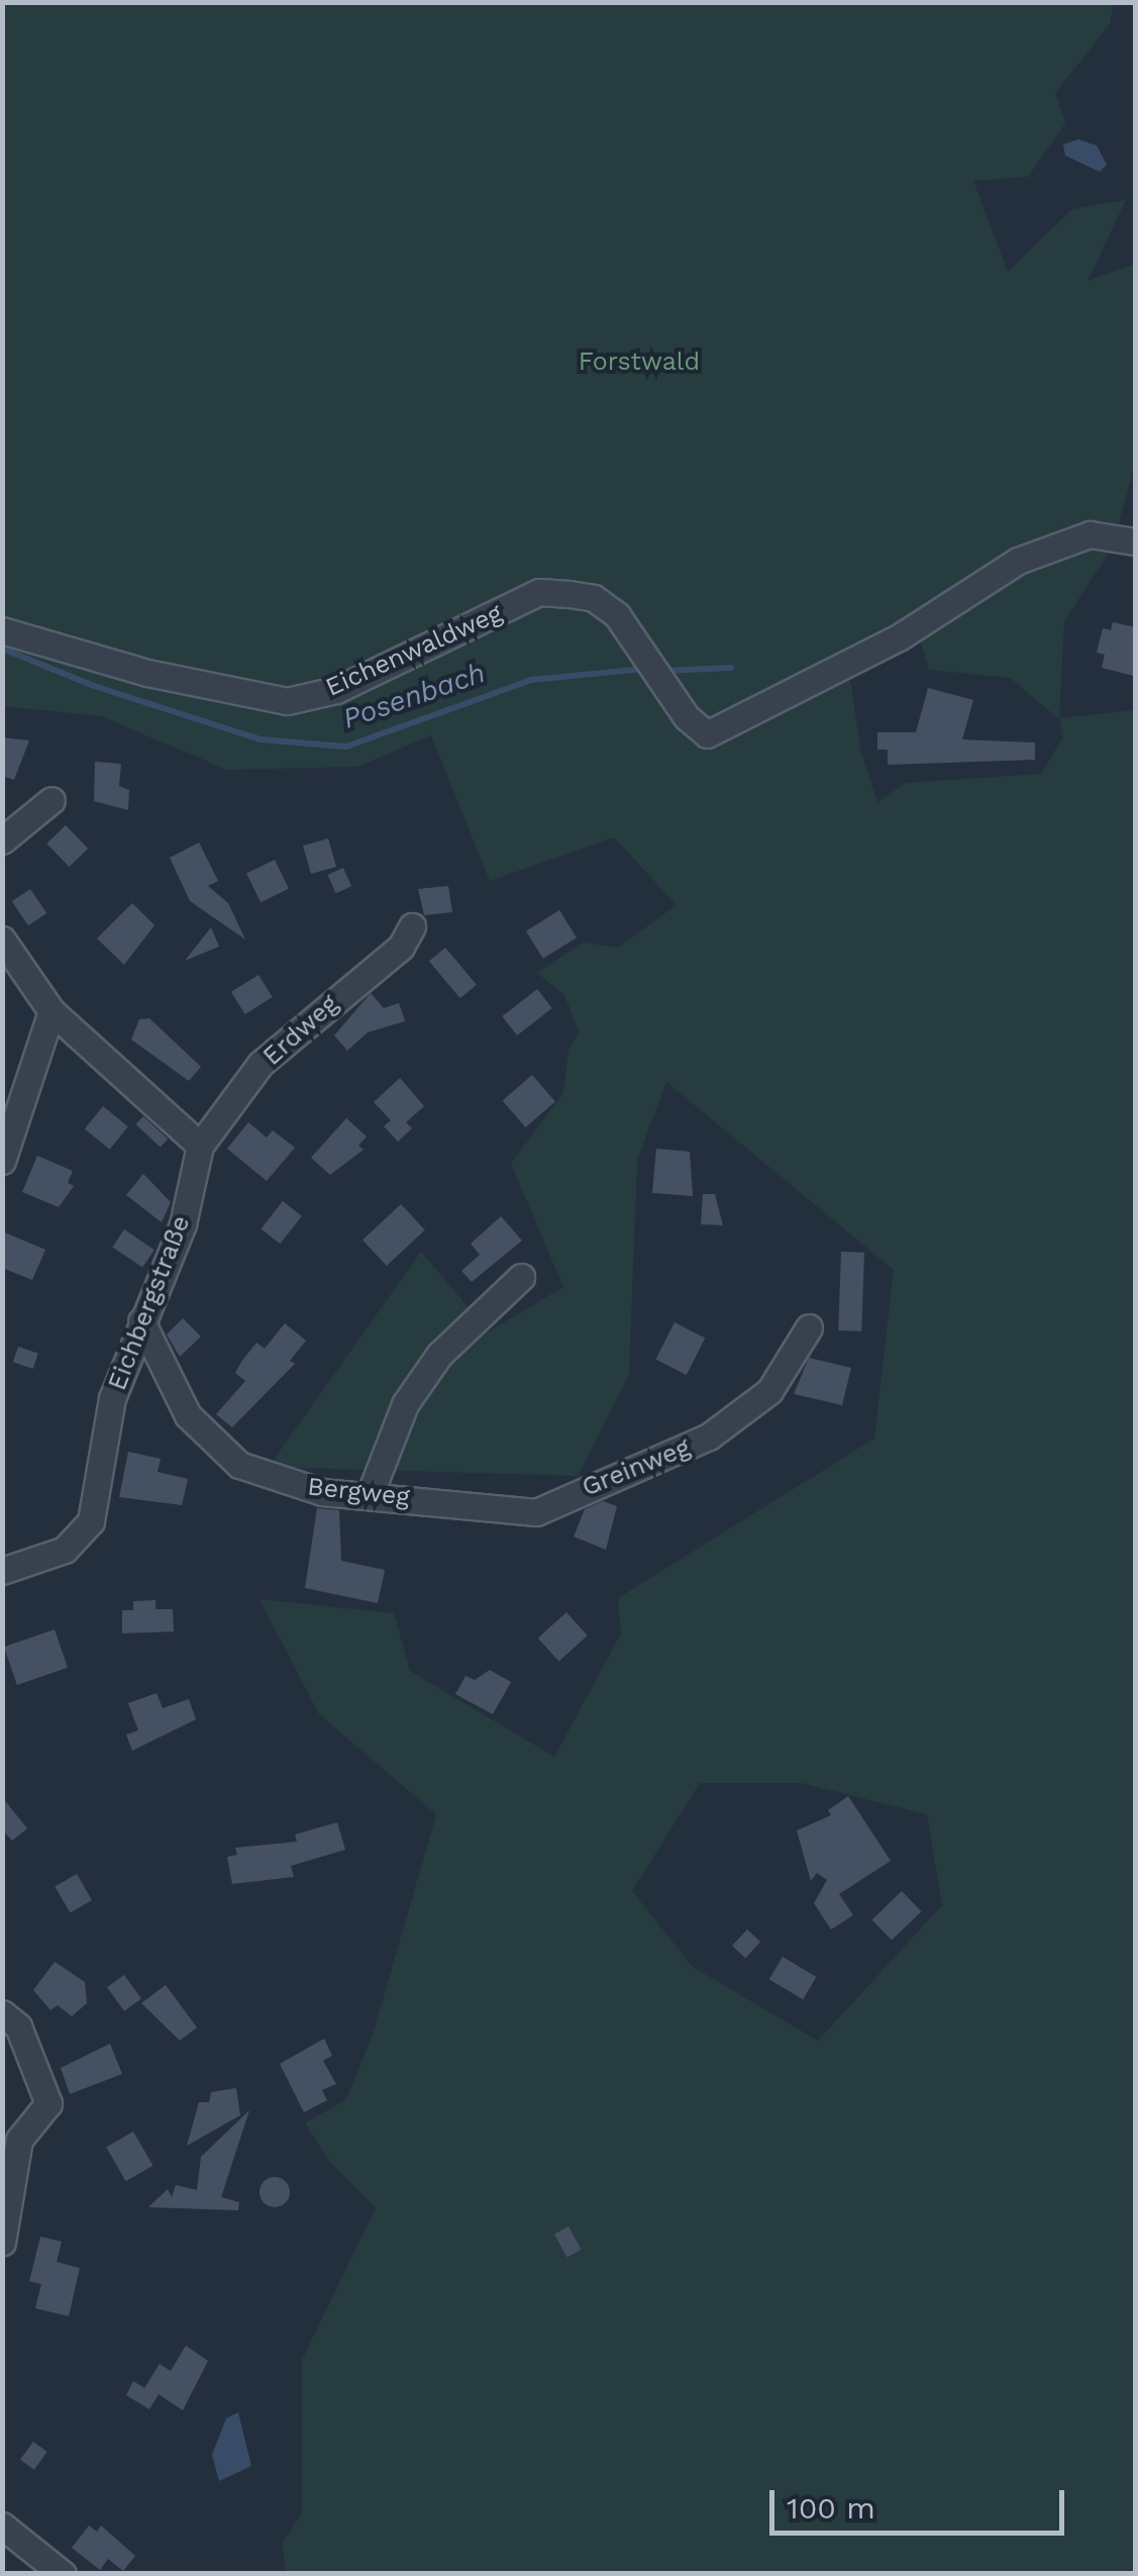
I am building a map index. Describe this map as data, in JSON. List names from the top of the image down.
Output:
{
  "streets": {
    "street": [
      "Eichenwaldweg",
      "Erdweg",
      "Eichbergstraße",
      "Greinweg",
      "Bergweg"
    ]
  },
  "crossings": [
    ["Erdweg", "Eichbergstraße"],
    ["Eichbergstraße", "Bergweg"],
    ["Greinweg", "Bergweg"]
  ],
  "water": ["Posenbach"],
  "parks": ["Forstwald"],
  "scale_bar": "100 m"
}
